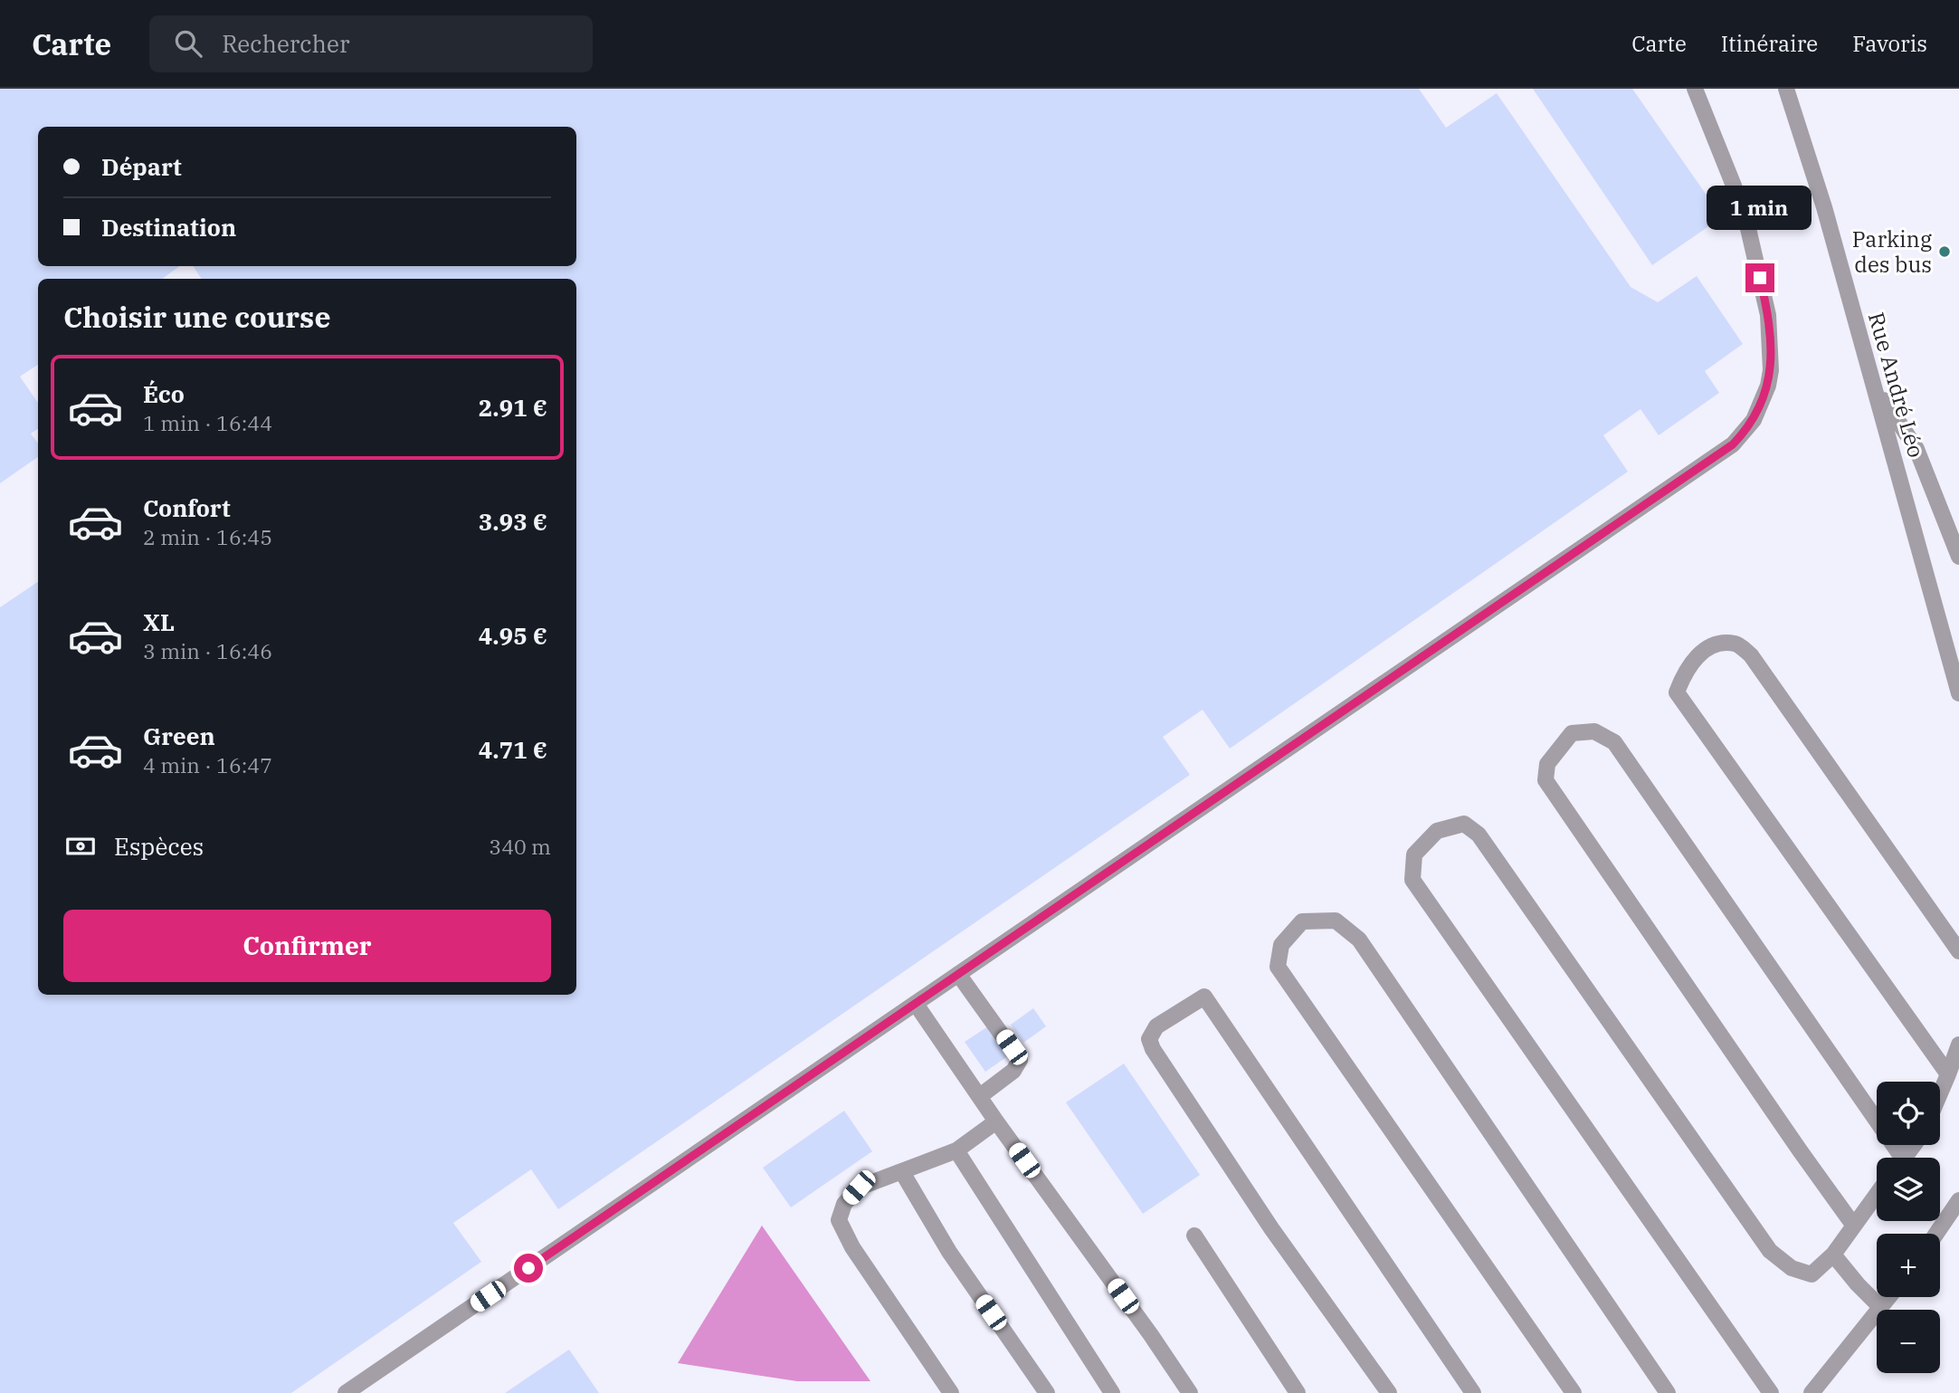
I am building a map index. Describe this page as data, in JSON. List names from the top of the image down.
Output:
{
  "streets": {
    "street": ["Rue André Léo"]
  },
  "places": ["Parking des bus"],
  "page": {
    "header": "Carte",
    "search": "Rechercher",
    "nav": ["Carte", "Itinéraire", "Favoris"],
    "banner": ["Départ", "Destination"],
    "bubble": "1 min",
    "heading": "Choisir une course",
    "list": [
      {
        "name": "Éco",
        "note": "1 min · 16:44",
        "value": "2.91 €"
      },
      {
        "name": "Confort",
        "note": "2 min · 16:45",
        "value": "3.93 €"
      },
      {
        "name": "XL",
        "note": "3 min · 16:46",
        "value": "4.95 €"
      },
      {
        "name": "Green",
        "note": "4 min · 16:47",
        "value": "4.71 €"
      }
    ],
    "pay": ["Espèces", "340 m"],
    "buttons": "Confirmer",
    "map_buttons": ["+", "−"]
  }
}
